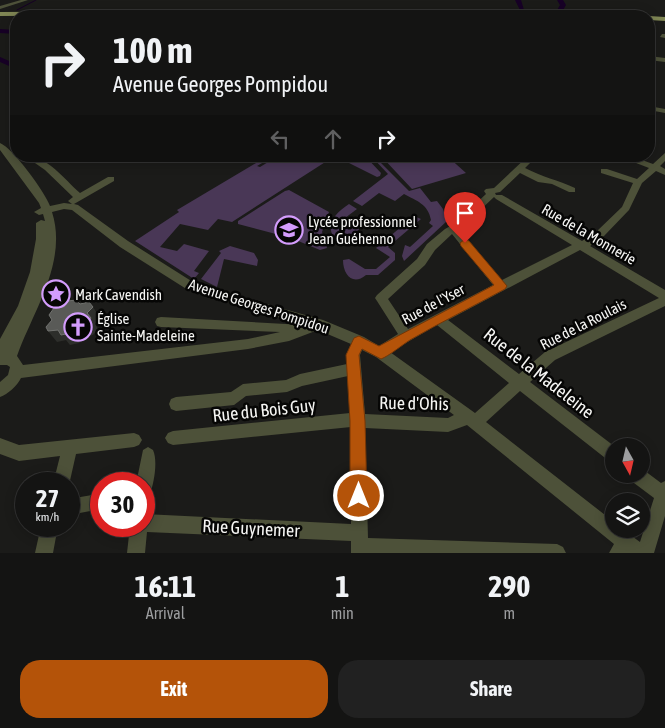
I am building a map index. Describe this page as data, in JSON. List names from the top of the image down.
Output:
{
  "streets": {
    "street": [
      "Rue de la Monnerie",
      "Rue de l'Yser",
      "Avenue Georges Pompidou",
      "Rue de la Roulais",
      "Rue de la Madeleine",
      "Rue d'Ohis",
      "Rue du Bois Guy",
      "Rue Guynemer"
    ]
  },
  "crossings": [
    ["Rue de la Monnerie", "Rue de l'Yser"],
    ["Rue de l'Yser", "Avenue Georges Pompidou"],
    ["Rue de l'Yser", "Rue de la Madeleine"],
    ["Avenue Georges Pompidou", "Rue de la Roulais"],
    ["Avenue Georges Pompidou", "Rue d'Ohis"],
    ["Rue de la Roulais", "Rue de la Madeleine"],
    ["Rue de la Roulais", "Rue d'Ohis"],
    ["Rue d'Ohis", "Rue du Bois Guy"]
  ],
  "places": {
    "school or university": ["Lycée professionnel Jean Guéhenno"],
    "place": ["Mark Cavendish"],
    "church": ["Église Sainte-Madeleine"]
  },
  "north": "bottom",
  "page": {
    "turn": ["100 m", "Avenue Georges Pompidou"],
    "speed": "27 km/h",
    "limit": "30",
    "eta": [
      "16:11",
      "Arrival",
      "1",
      "min",
      "290",
      "m"
    ],
    "buttons": ["Exit", "Share"]
  }
}
